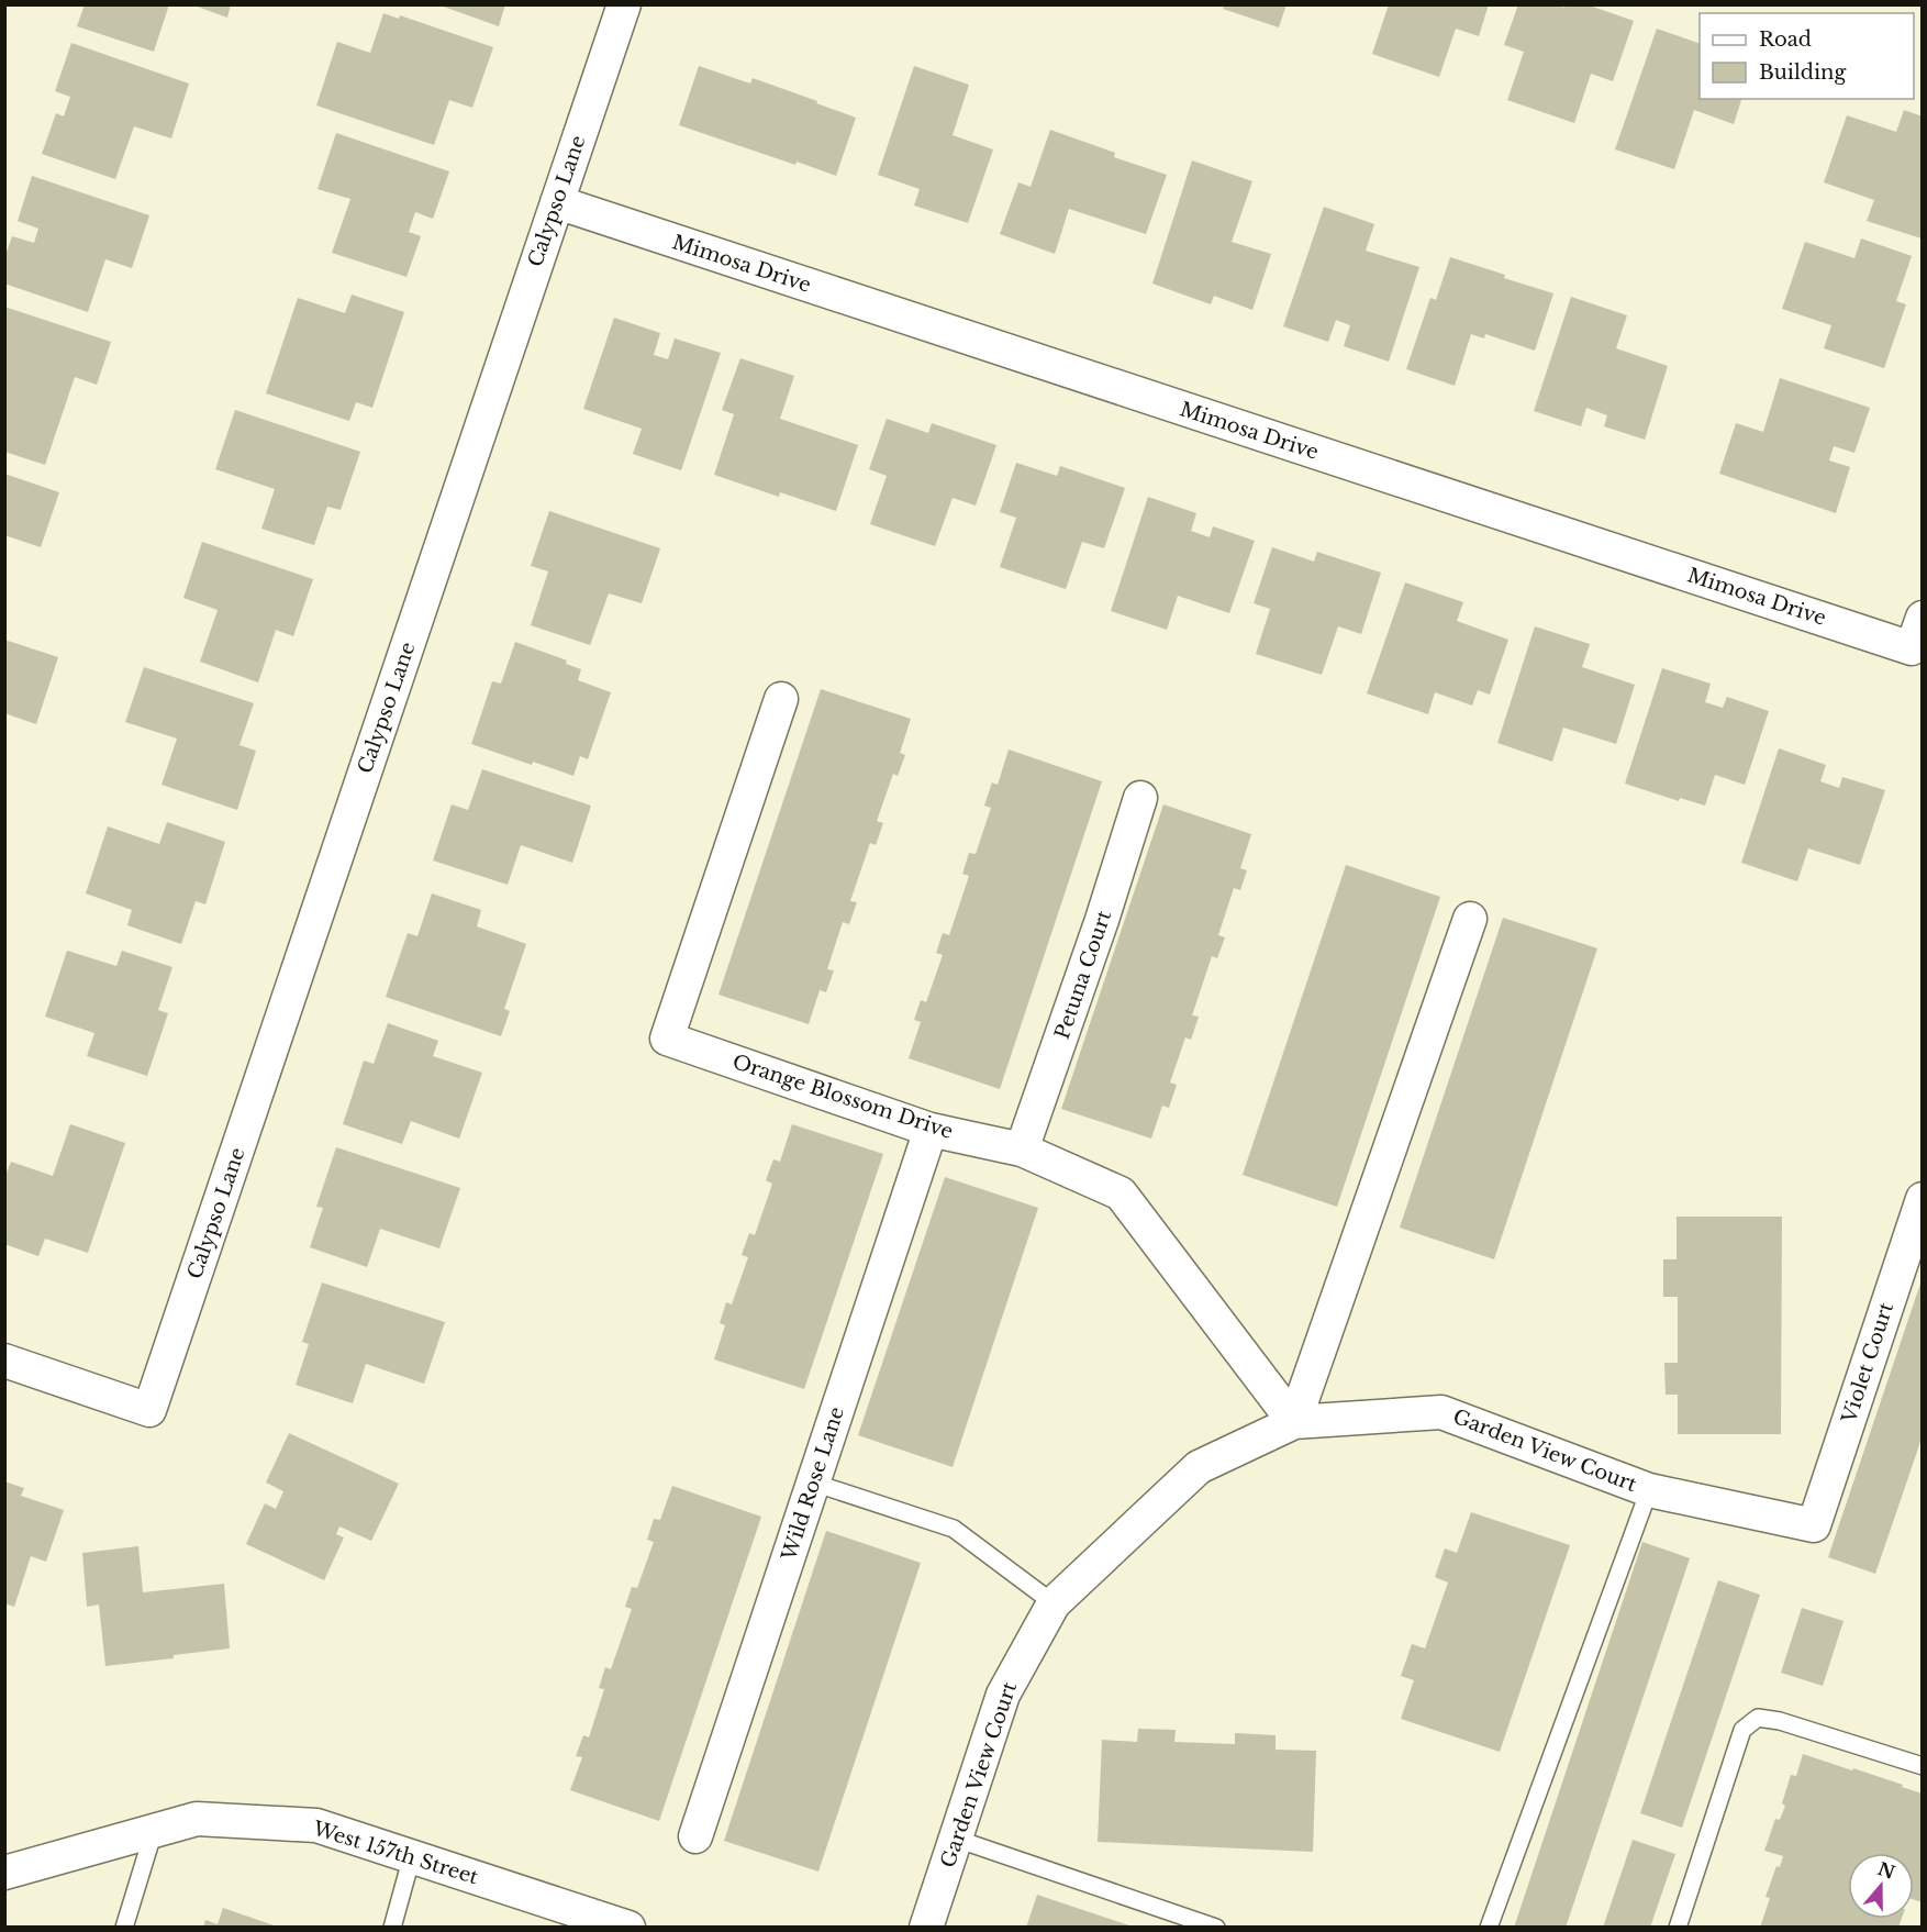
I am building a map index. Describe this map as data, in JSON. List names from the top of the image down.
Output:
{
  "streets": {
    "street": [
      "Calypso Lane",
      "Mimosa Drive",
      "Petuna Court",
      "Orange Blossom Drive",
      "Violet Court",
      "Garden View Court",
      "Wild Rose Lane",
      "West 157th Street"
    ]
  },
  "crossings": [
    ["Calypso Lane", "Mimosa Drive"],
    ["Petuna Court", "Orange Blossom Drive"],
    ["Orange Blossom Drive", "Garden View Court"],
    ["Orange Blossom Drive", "Wild Rose Lane"],
    ["Violet Court", "Garden View Court"]
  ],
  "legend": ["Road", "Building"],
  "north": "top"
}
